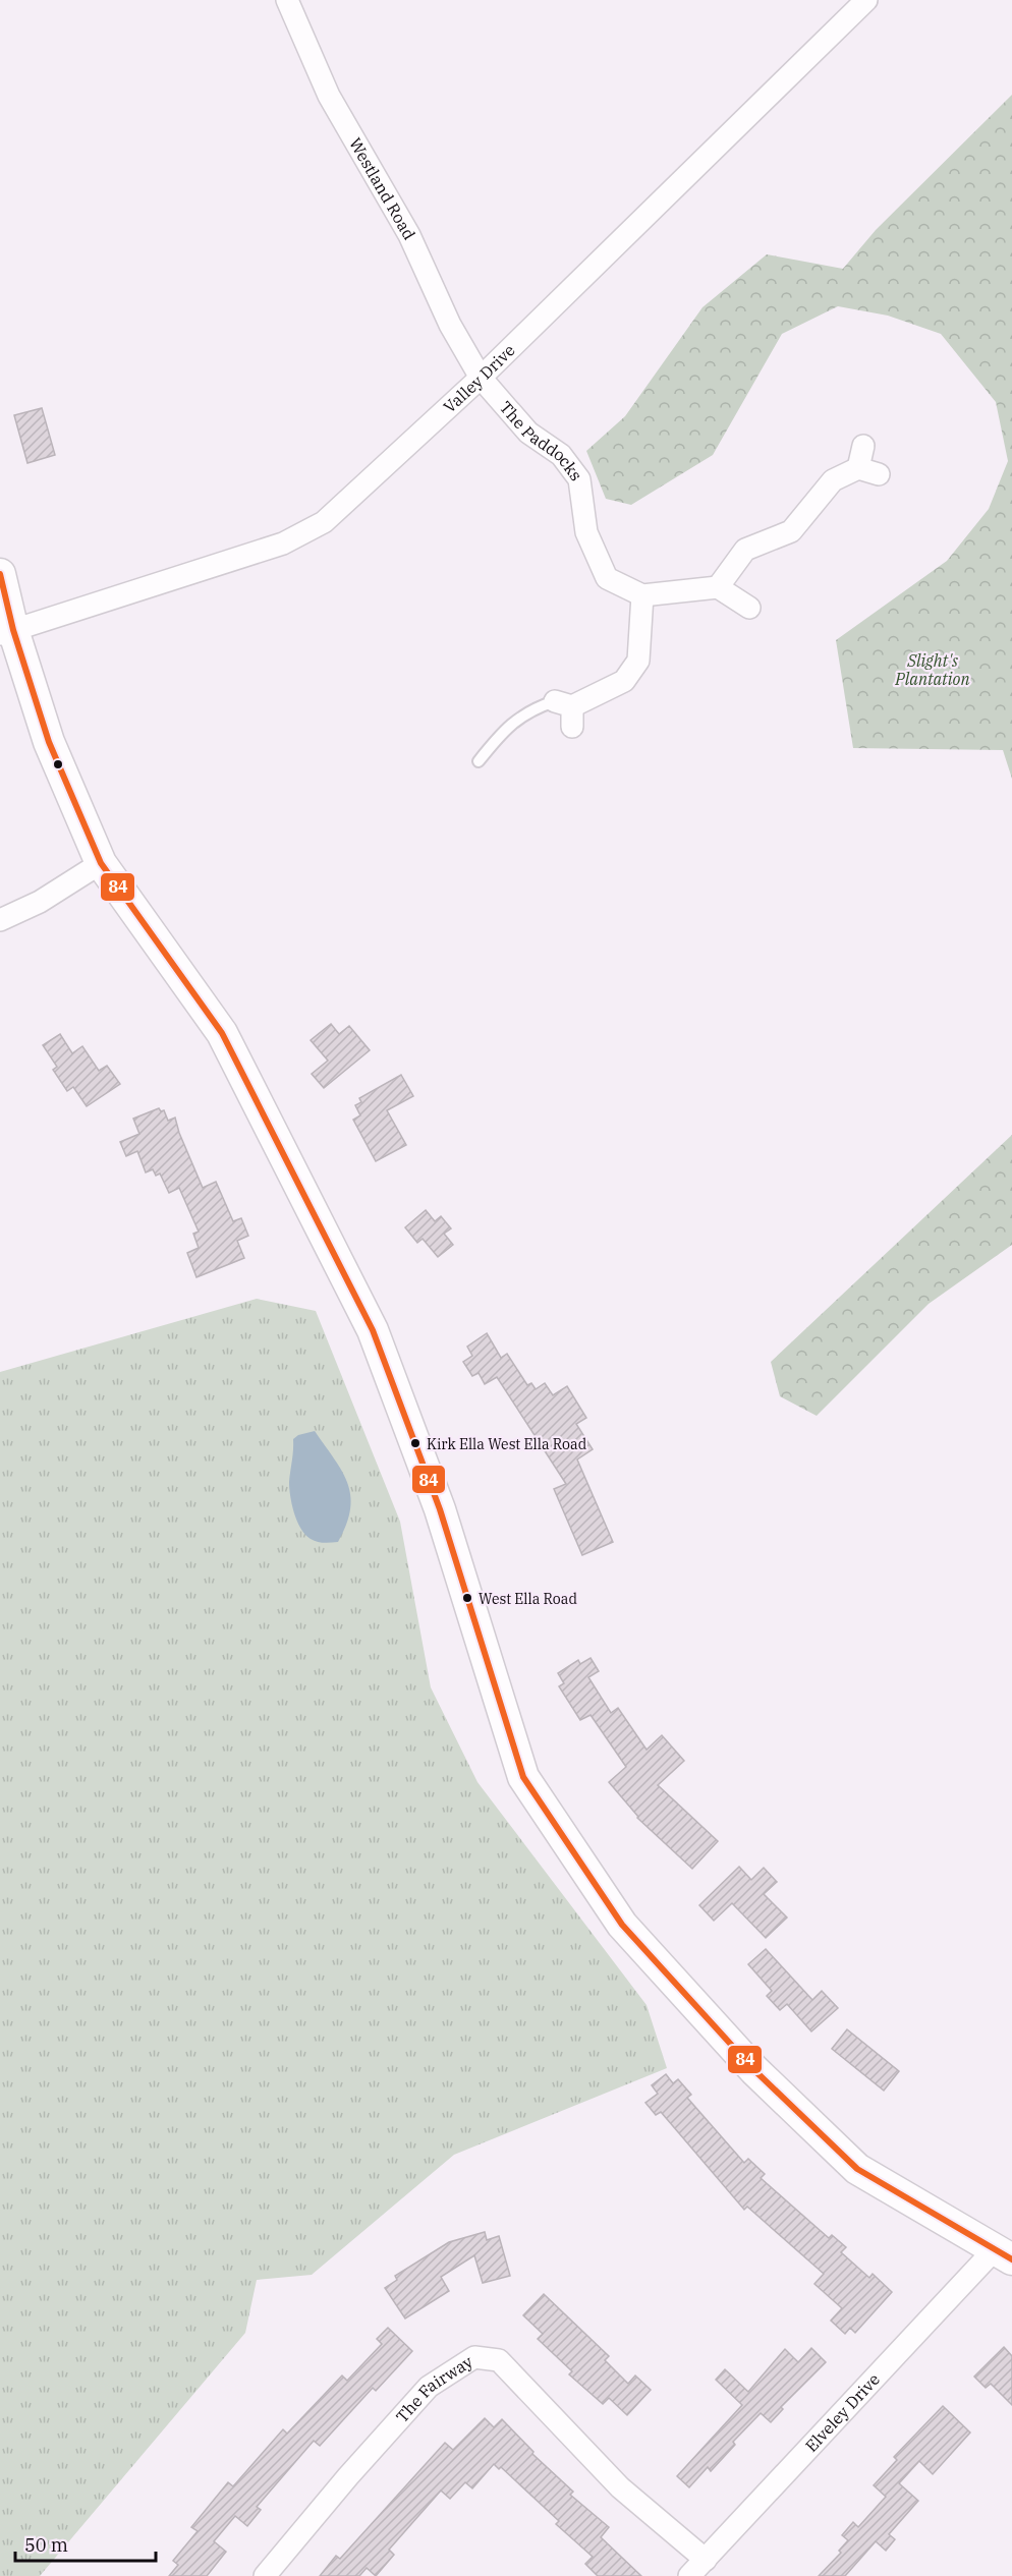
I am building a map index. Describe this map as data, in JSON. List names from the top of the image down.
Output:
{
  "streets": {
    "street": [
      "Westland Road",
      "Valley Drive",
      "The Paddocks",
      "The Fairway",
      "Elveley Drive"
    ]
  },
  "crossings": [
    ["Westland Road", "Valley Drive"],
    ["Westland Road", "The Paddocks"],
    ["Valley Drive", "The Paddocks"],
    ["The Fairway", "Elveley Drive"]
  ],
  "parks": ["Slight's Plantation"],
  "places": ["Kirk Ella West Ella Road", "West Ella Road"],
  "lines": ["transit line 84"],
  "scale_bar": "50 m"
}
